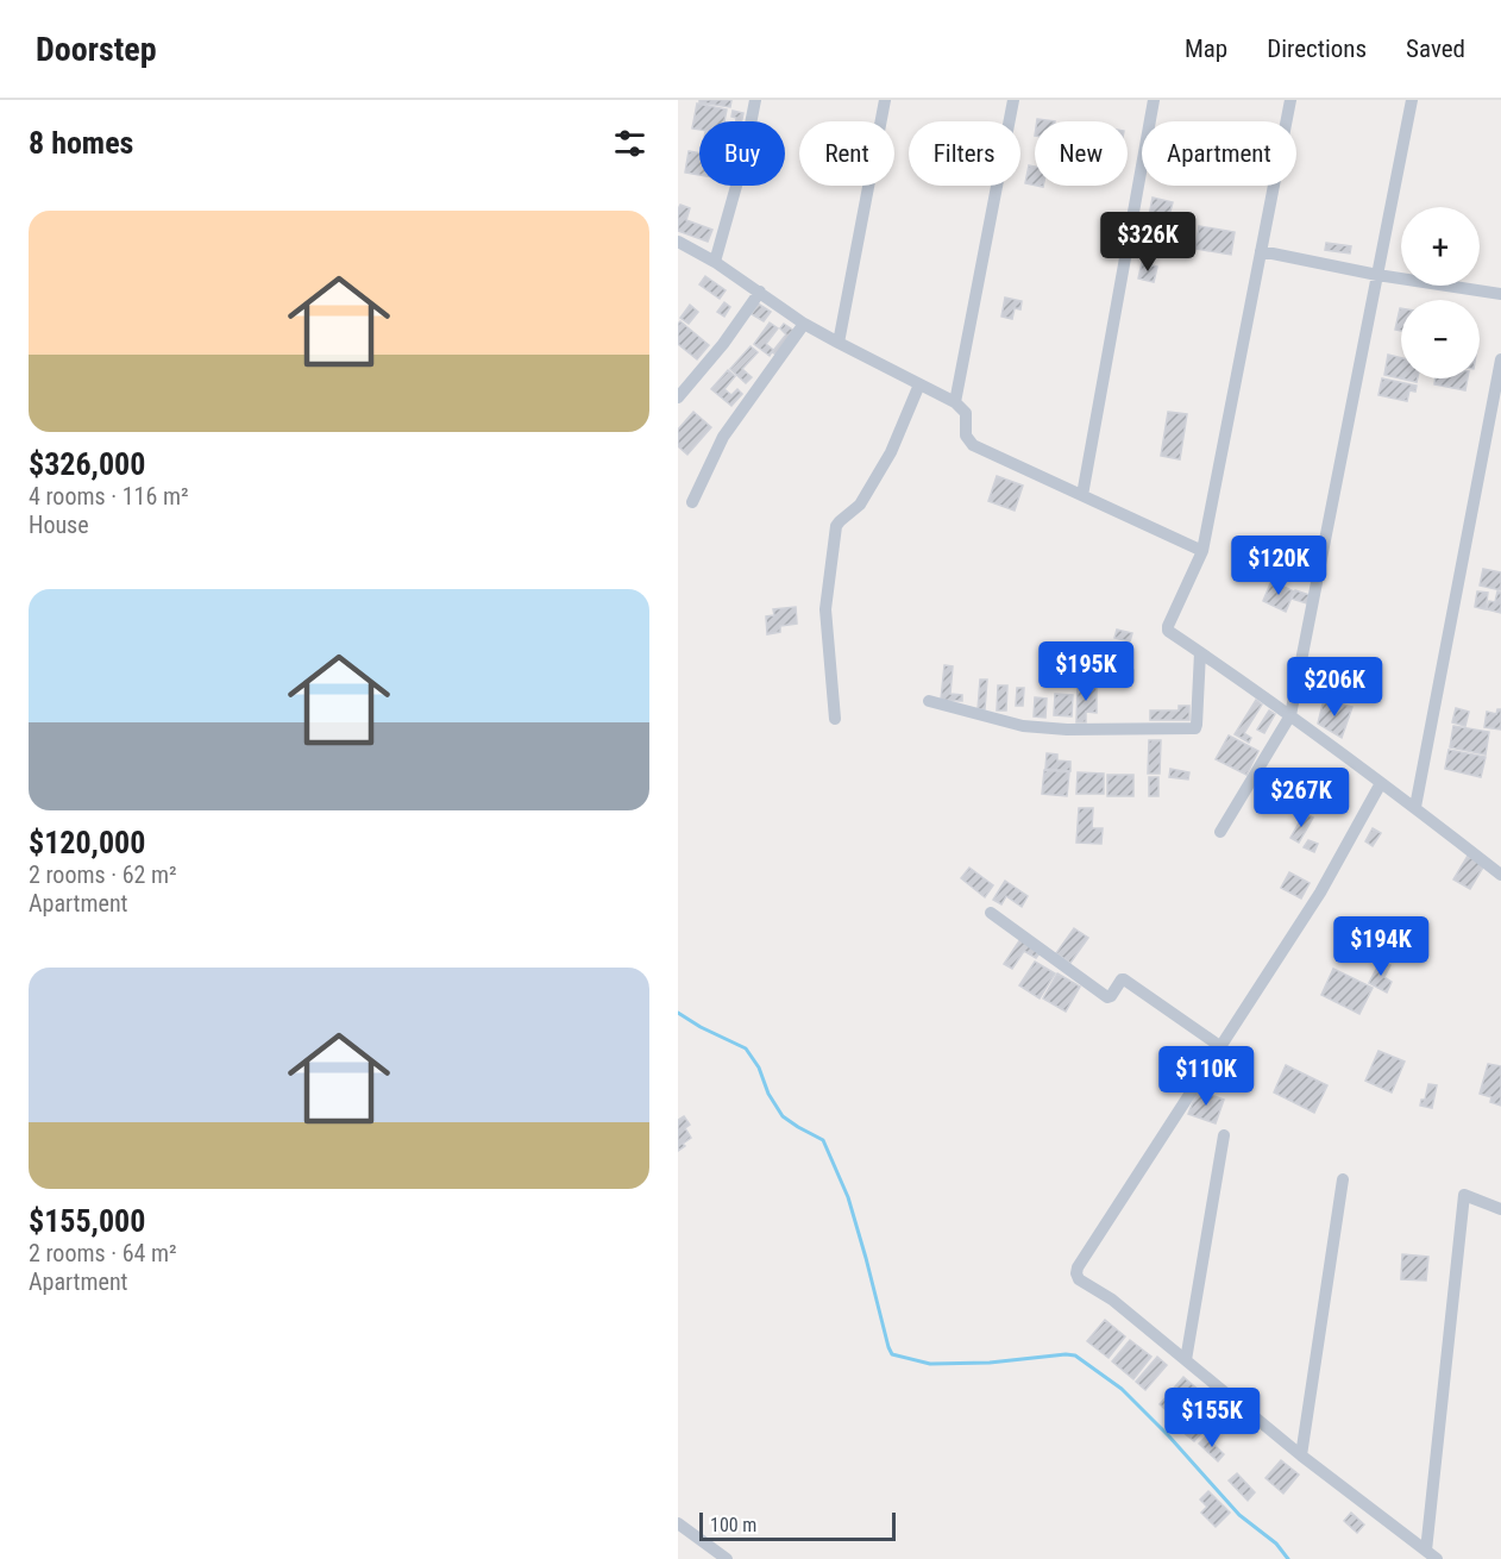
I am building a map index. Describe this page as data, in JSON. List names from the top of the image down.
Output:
{
  "scale_bar": "100 m",
  "page": {
    "header": "Doorstep",
    "nav": ["Map", "Directions", "Saved"],
    "heading": "8 homes",
    "chip": [
      "Buy",
      "Rent",
      "Filters",
      "New",
      "Apartment"
    ],
    "list": [
      {
        "name": "$326,000",
        "note": "4 rooms · 116 m² · House"
      },
      {
        "name": "$120,000",
        "note": "2 rooms · 62 m² · Apartment"
      },
      {
        "name": "$155,000",
        "note": "2 rooms · 64 m² · Apartment"
      }
    ],
    "map_buttons": ["+", "−"],
    "price": [
      "$326K",
      "$120K",
      "$195K",
      "$206K",
      "$267K",
      "$194K",
      "$110K",
      "$155K"
    ],
    "scale": "100 m"
  }
}
